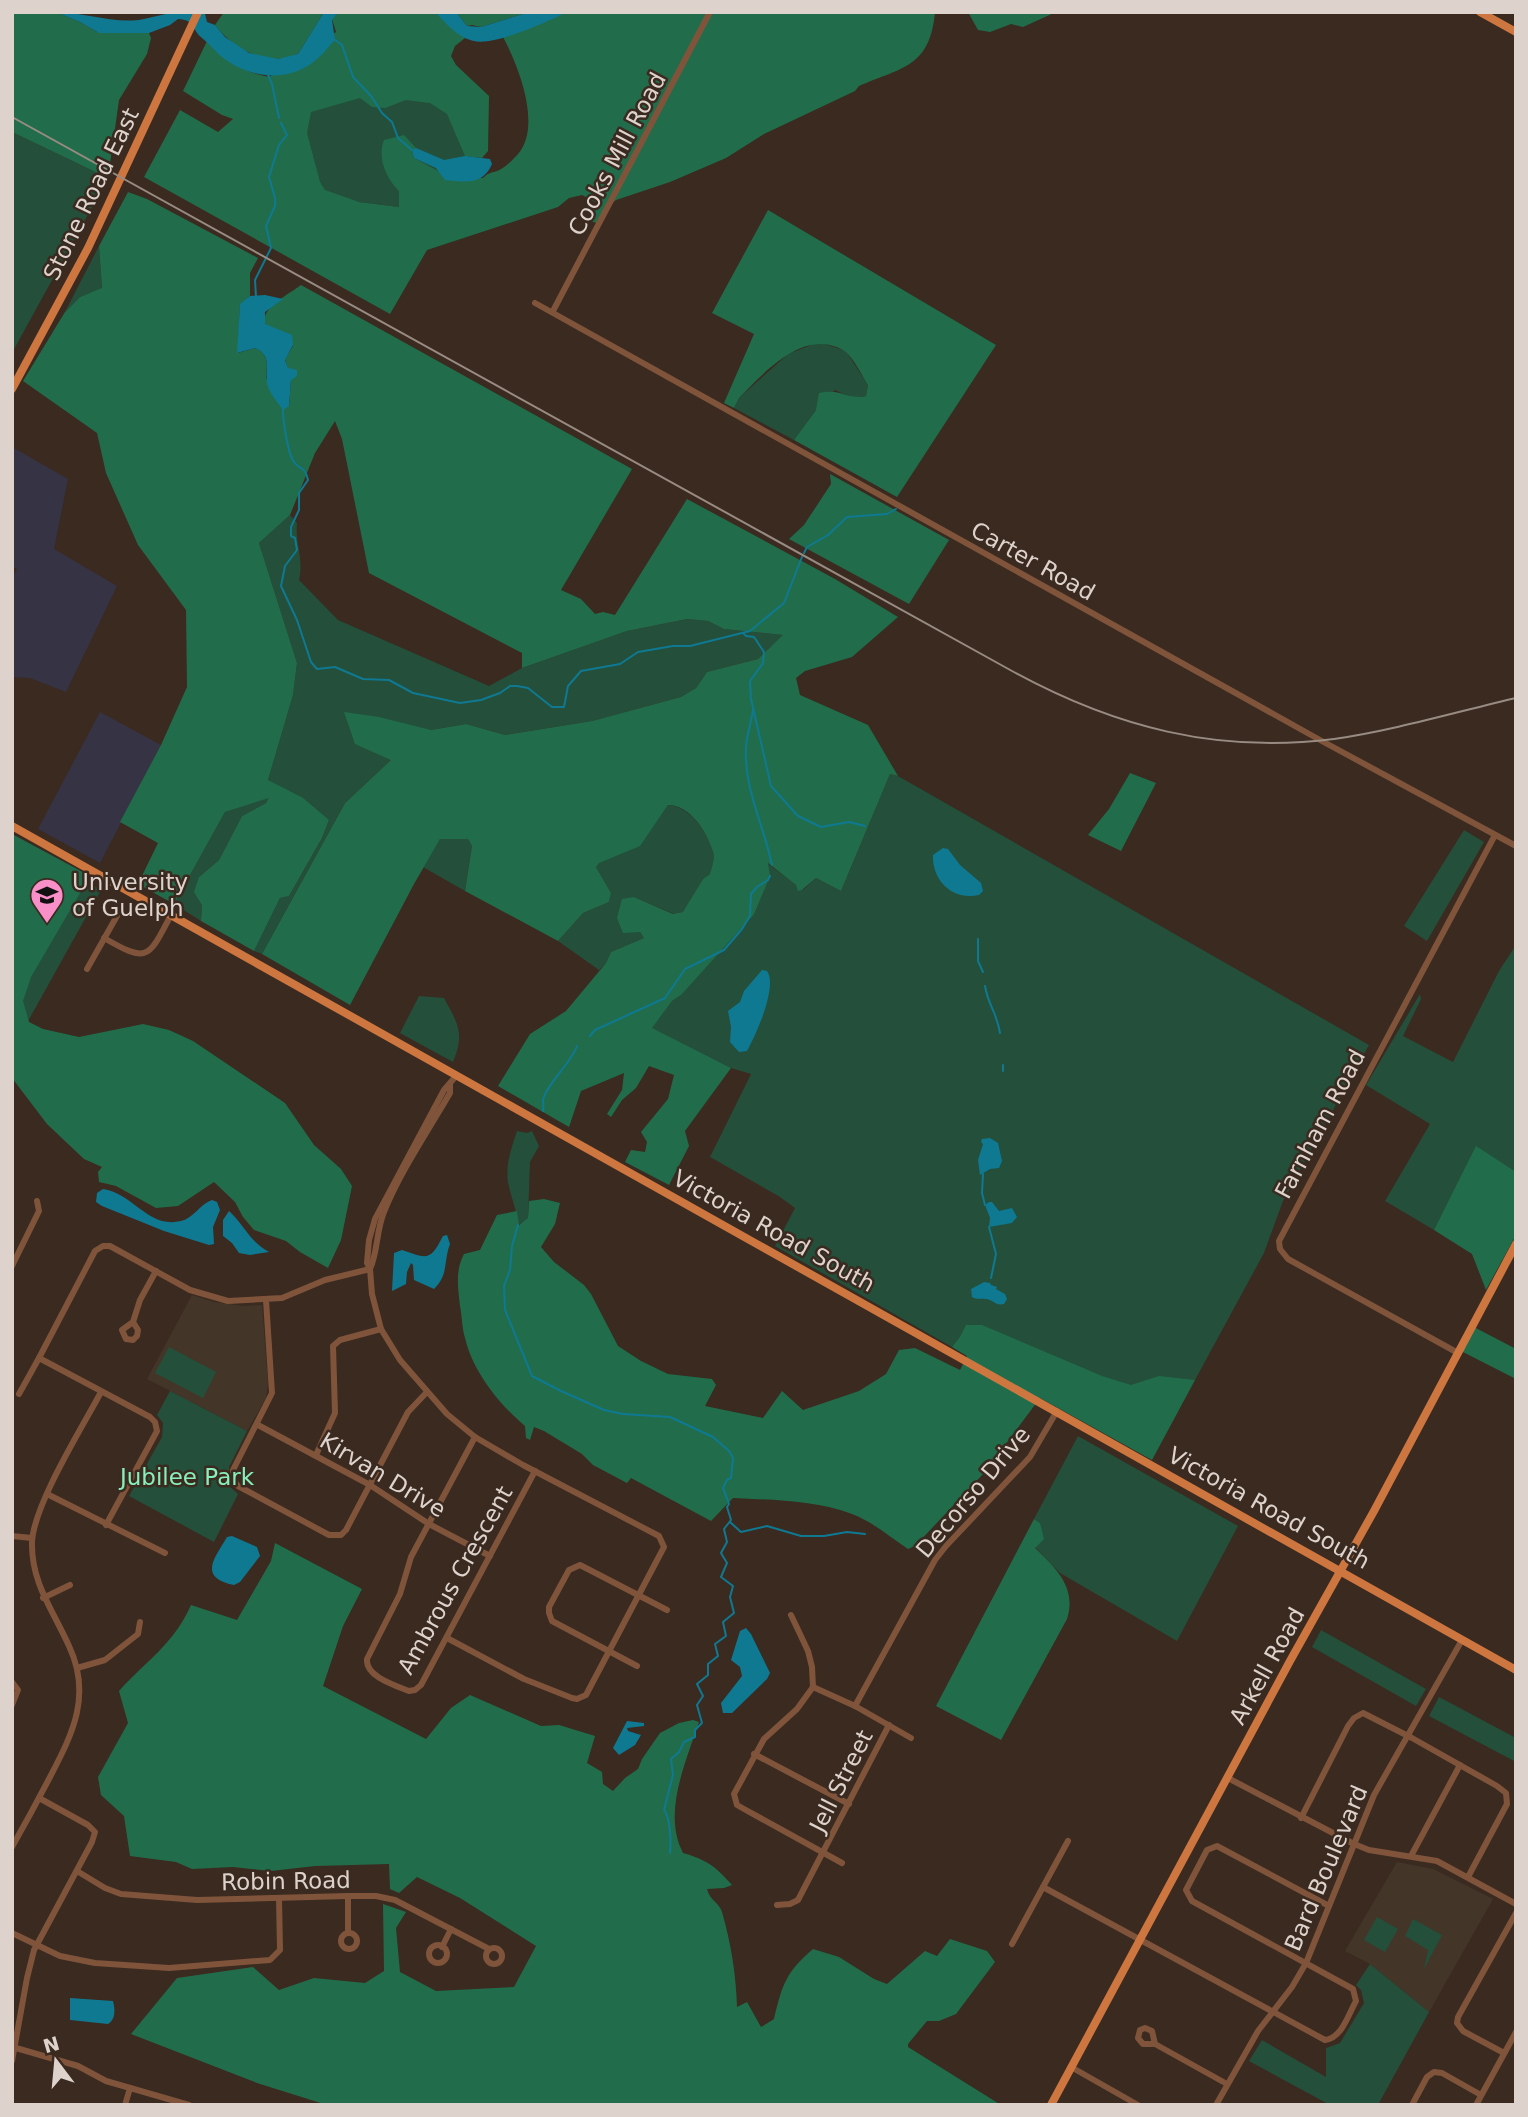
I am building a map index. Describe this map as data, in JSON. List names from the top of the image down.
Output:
{
  "streets": {
    "main road": ["Stone Road East", "Victoria Road South", "Arkell Road"],
    "street": [
      "Cooks Mill Road",
      "Carter Road",
      "Farnham Road",
      "Kirvan Drive",
      "Decorso Drive",
      "Ambrous Crescent",
      "Jell Street",
      "Bard Boulevard",
      "Robin Road"
    ]
  },
  "crossings": [
    ["Cooks Mill Road", "Carter Road"],
    ["Carter Road", "Farnham Road"],
    ["Farnham Road", "Arkell Road"],
    ["Victoria Road South", "Decorso Drive"],
    ["Victoria Road South", "Arkell Road"],
    ["Victoria Road South", "Bard Boulevard"],
    ["Kirvan Drive", "Ambrous Crescent"]
  ],
  "parks": ["Jubilee Park"],
  "places": {
    "school or university": ["University of Guelph"]
  },
  "north": "top"
}
